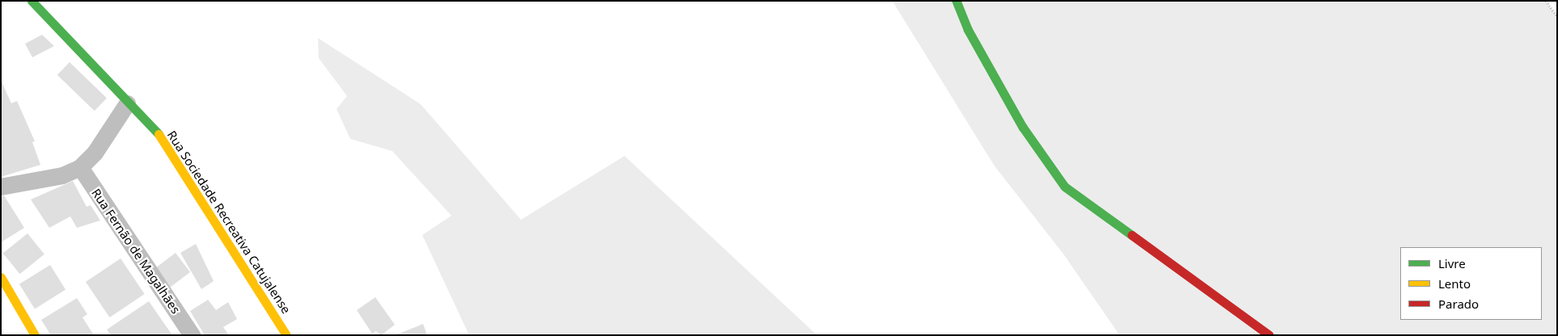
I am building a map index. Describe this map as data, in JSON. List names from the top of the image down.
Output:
{
  "streets": {
    "street": ["Rua Sociedade Recreativa Catujalense", "Rua Fernão de Magalhães"]
  },
  "legend": ["Livre", "Lento", "Parado"]
}
